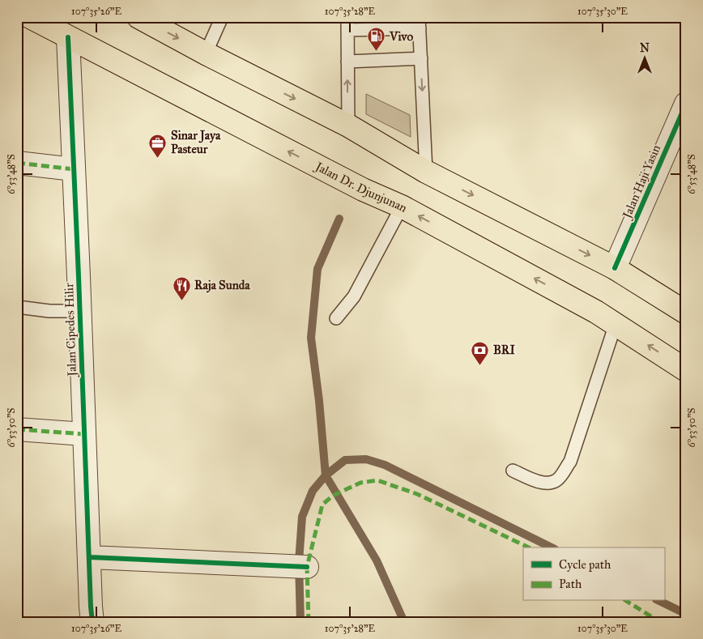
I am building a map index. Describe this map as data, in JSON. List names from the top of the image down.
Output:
{
  "streets": {
    "highway": ["Jalan Dr. Djunjunan"],
    "street": ["Jalan Haji Yasin", "Jalan Cipedes Hilir"]
  },
  "crossings": [
    ["Jalan Dr. Djunjunan", "Jalan Cipedes Hilir"]
  ],
  "places": {
    "fuel station": ["Vivo"],
    "office": ["Sinar Jaya Pasteur"],
    "restaurant": ["Raja Sunda"],
    "bank": ["BRI"]
  },
  "legend": ["Cycle path", "Path"],
  "north": "top",
  "coordinates": [
    "107°35'26\"E",
    "107°35'28\"E",
    "107°35'30\"E",
    "6°53'48\"S",
    "6°53'50\"S"
  ]
}
